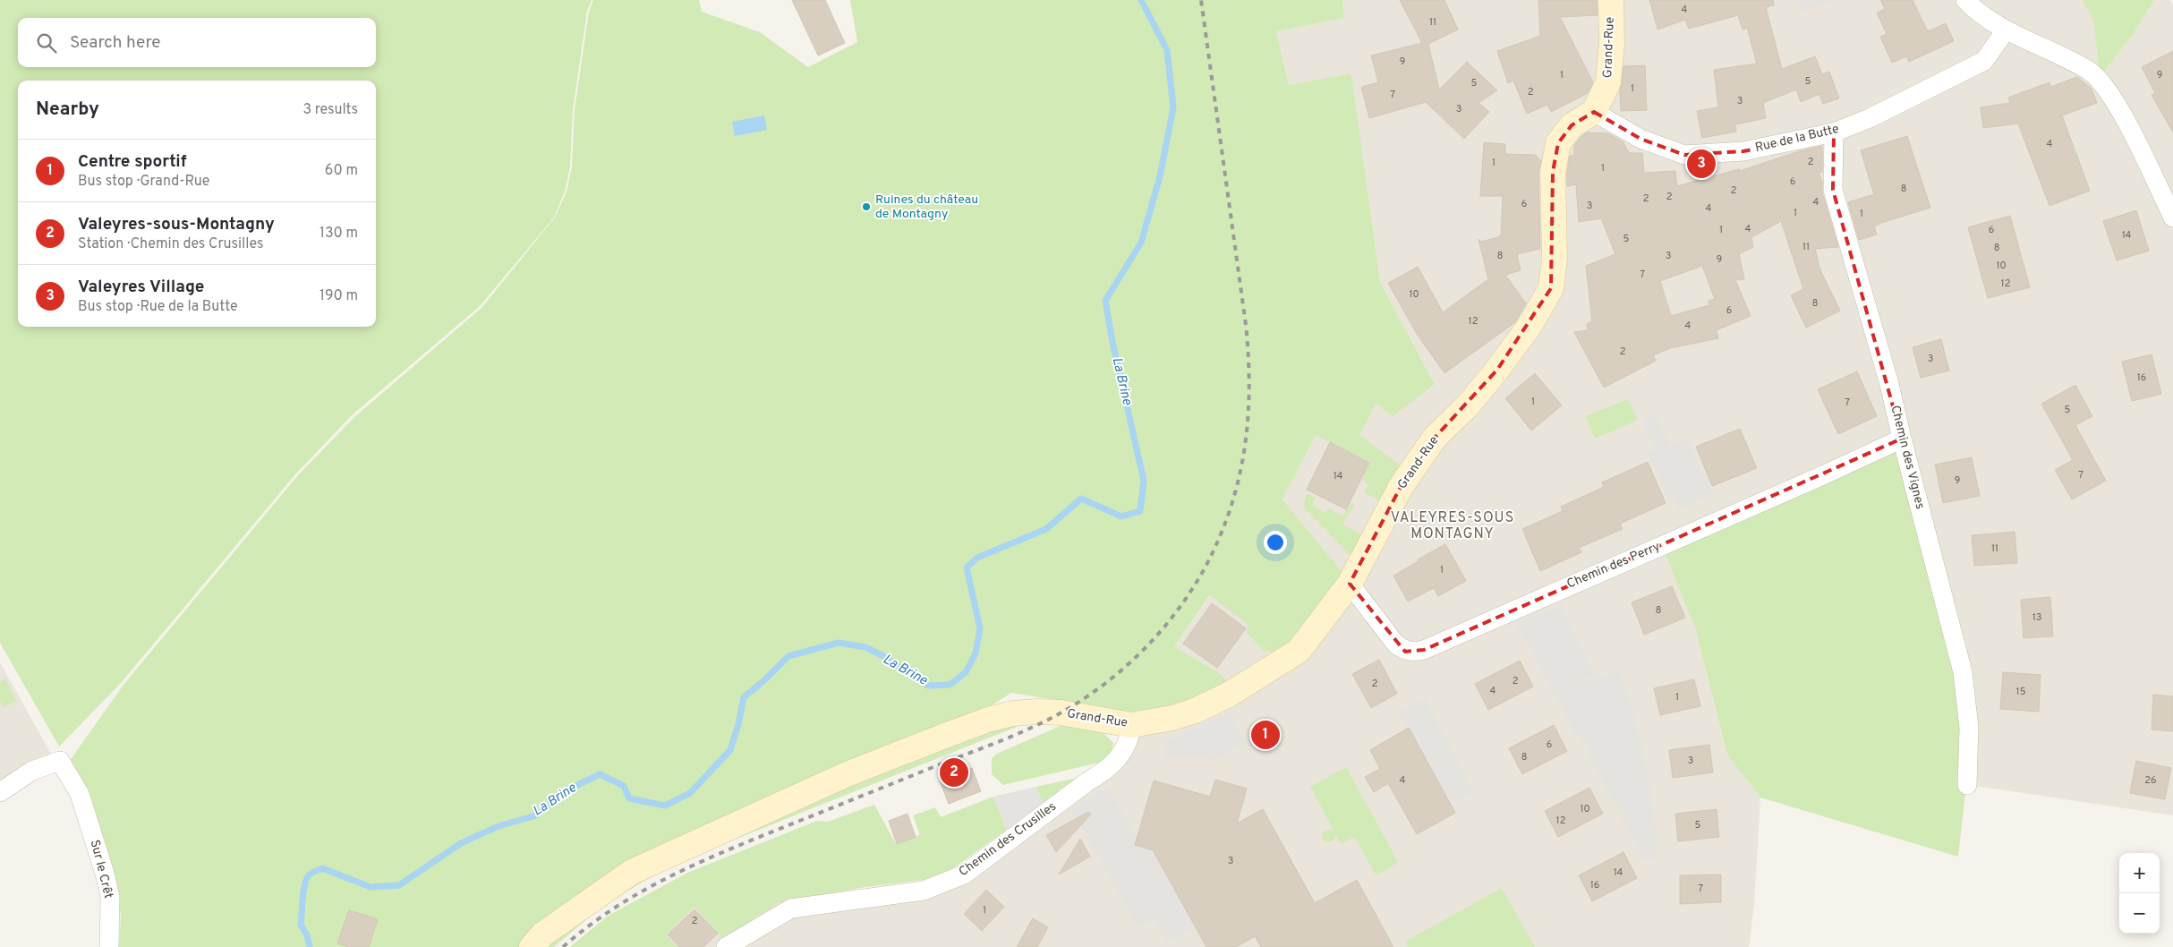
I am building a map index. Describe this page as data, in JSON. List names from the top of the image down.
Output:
{
  "streets": {
    "street": [
      "Grand-Rue",
      "Rue de la Butte",
      "Chemin des Vignes",
      "Chemin des Perry",
      "Chemin des Crusilles",
      "Sur le Crêt"
    ]
  },
  "crossings": [
    ["Grand-Rue", "Rue de la Butte"],
    ["Grand-Rue", "Chemin des Perry"],
    ["Grand-Rue", "Chemin des Crusilles"],
    ["Rue de la Butte", "Chemin des Vignes"],
    ["Chemin des Vignes", "Chemin des Perry"]
  ],
  "districts": ["VALEYRES-SOUS MONTAGNY"],
  "water": ["La Brine"],
  "places": ["Ruines du château de Montagny"],
  "house_numbers": [
    "4",
    "11",
    "9",
    "1",
    "9",
    "5",
    "5",
    "1",
    "2",
    "7",
    "3",
    "3",
    "4",
    "2",
    "1",
    "1",
    "6",
    "8",
    "2",
    "2",
    "2",
    "4",
    "6",
    "3",
    "4",
    "1",
    "1",
    "4",
    "1",
    "6",
    "14",
    "5",
    "11",
    "8",
    "8",
    "3",
    "9",
    "10",
    "7",
    "12",
    "10",
    "8",
    "6",
    "12",
    "4",
    "2",
    "3",
    "16",
    "1",
    "7",
    "5",
    "7",
    "14",
    "9",
    "11",
    "1",
    "8",
    "13",
    "2",
    "2",
    "4",
    "15",
    "1",
    "6",
    "8",
    "3",
    "4",
    "26",
    "10",
    "12",
    "5",
    "3",
    "14",
    "16",
    "7",
    "1",
    "2"
  ],
  "page": {
    "search": "Search here",
    "heading": ["Nearby", "3 results"],
    "list": [
      {
        "mark": "1",
        "name": "Centre sportif",
        "note": "Bus stop · Grand-Rue",
        "value": "60 m"
      },
      {
        "mark": "2",
        "name": "Valeyres-sous-Montagny",
        "note": "Station · Chemin des Crusilles",
        "value": "130 m"
      },
      {
        "mark": "3",
        "name": "Valeyres Village",
        "note": "Bus stop · Rue de la Butte",
        "value": "190 m"
      }
    ],
    "pins": ["3", "1", "2"],
    "map_buttons": ["+", "−"]
  }
}
